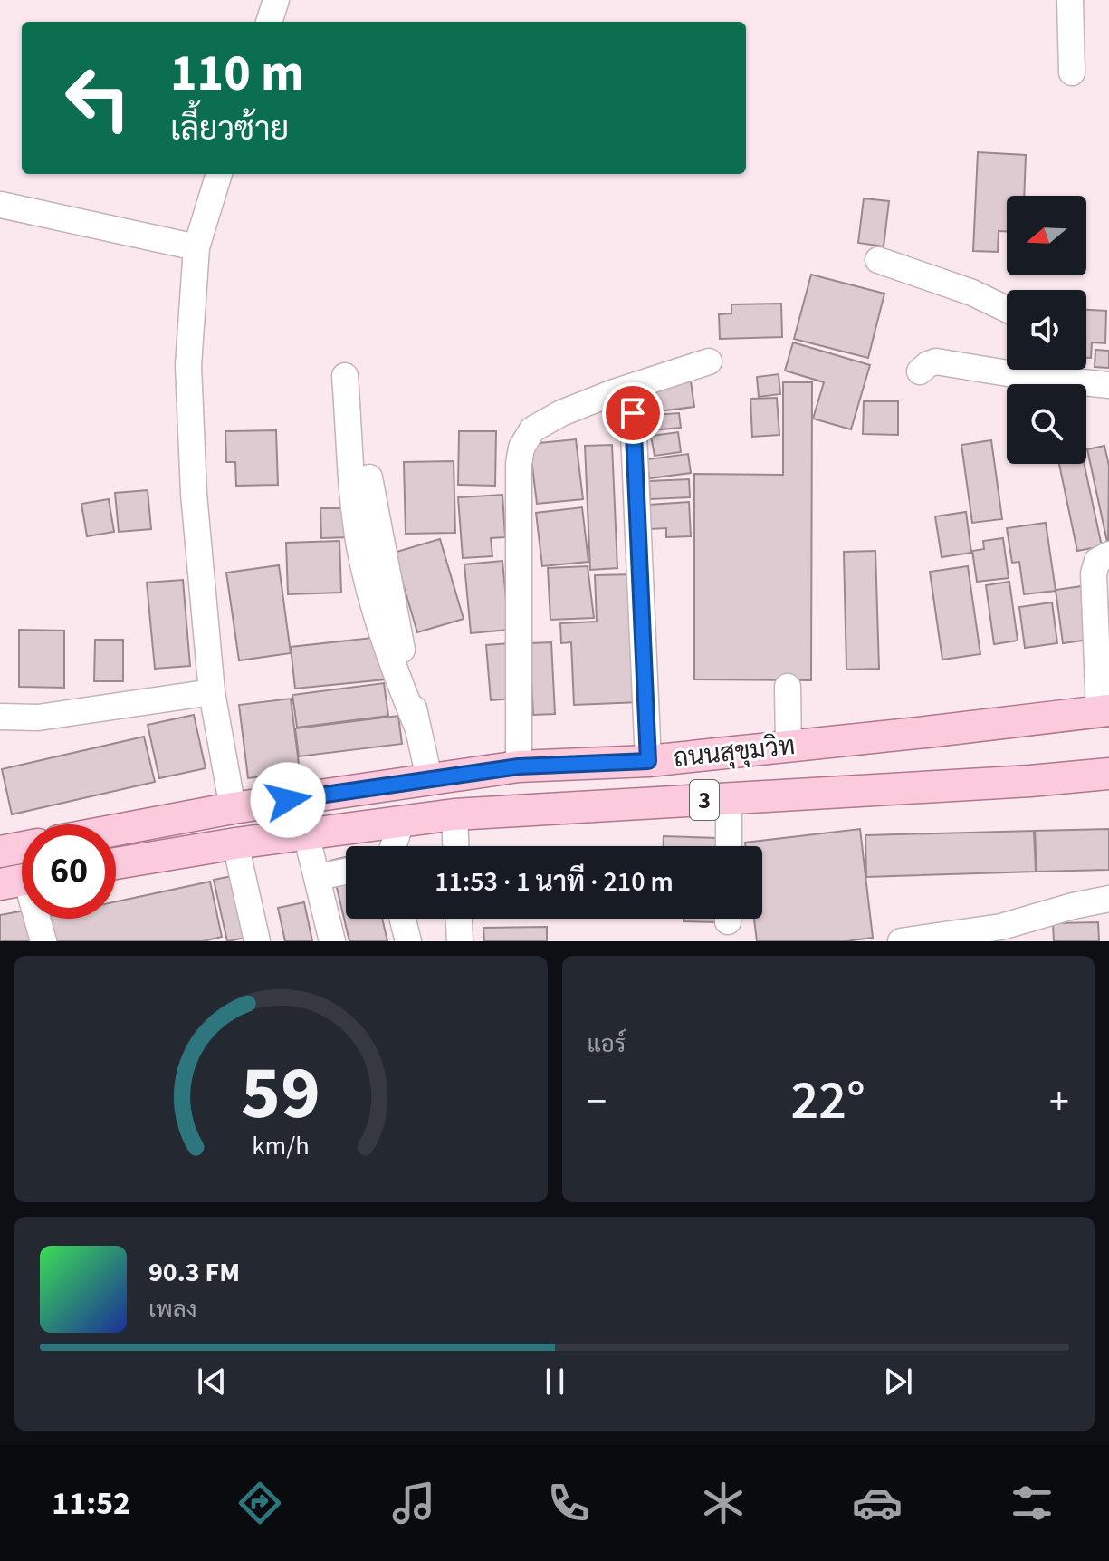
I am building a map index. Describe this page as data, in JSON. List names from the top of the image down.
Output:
{
  "streets": {
    "main road": ["ถนนสุขุมวิท", "3"]
  },
  "north": "left",
  "page": {
    "turn": ["110 m", "เลี้ยวซ้าย"],
    "limit": "60",
    "trip": "11:53 · 1 นาที · 210 m",
    "tile": "แอร์",
    "heat": ["−", "22°", "+"],
    "song": ["90.3 FM", "เพลง"],
    "tabs": "11:52",
    "gauge": ["59", "km/h"]
  }
}
